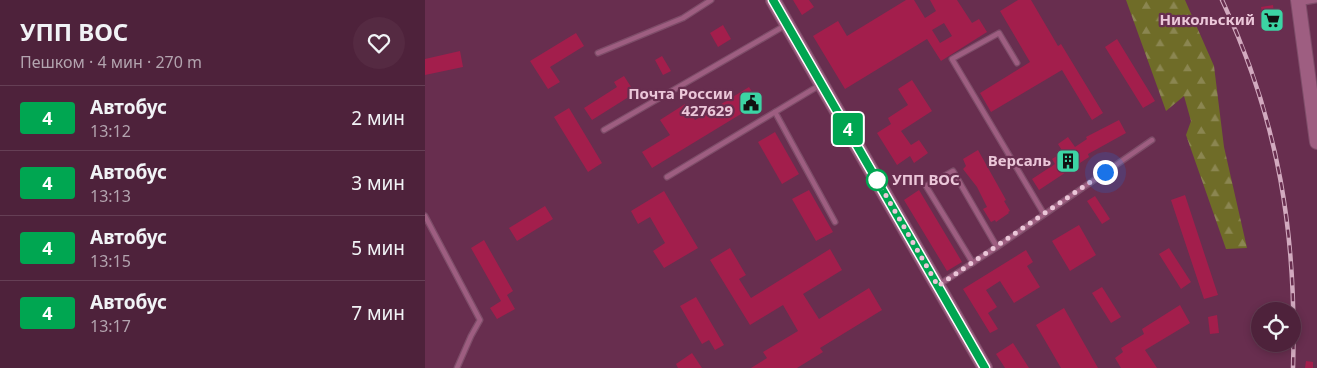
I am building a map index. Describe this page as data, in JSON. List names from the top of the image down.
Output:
{
  "places": {
    "supermarket": ["Никольский"],
    "public building": ["Почта России 427629"],
    "building": ["Версаль"],
    "other": ["УПП ВОС"]
  },
  "lines": ["bus line 4"],
  "page": {
    "heading": ["УПП ВОС", "Пешком · 4 мин · 270 m"],
    "on_map": "4",
    "list": [
      {
        "mark": "4",
        "name": "Автобус",
        "note": "13:12",
        "value": "2 мин"
      },
      {
        "mark": "4",
        "name": "Автобус",
        "note": "13:13",
        "value": "3 мин"
      },
      {
        "mark": "4",
        "name": "Автобус",
        "note": "13:15",
        "value": "5 мин"
      },
      {
        "mark": "4",
        "name": "Автобус",
        "note": "13:17",
        "value": "7 мин"
      }
    ]
  }
}
